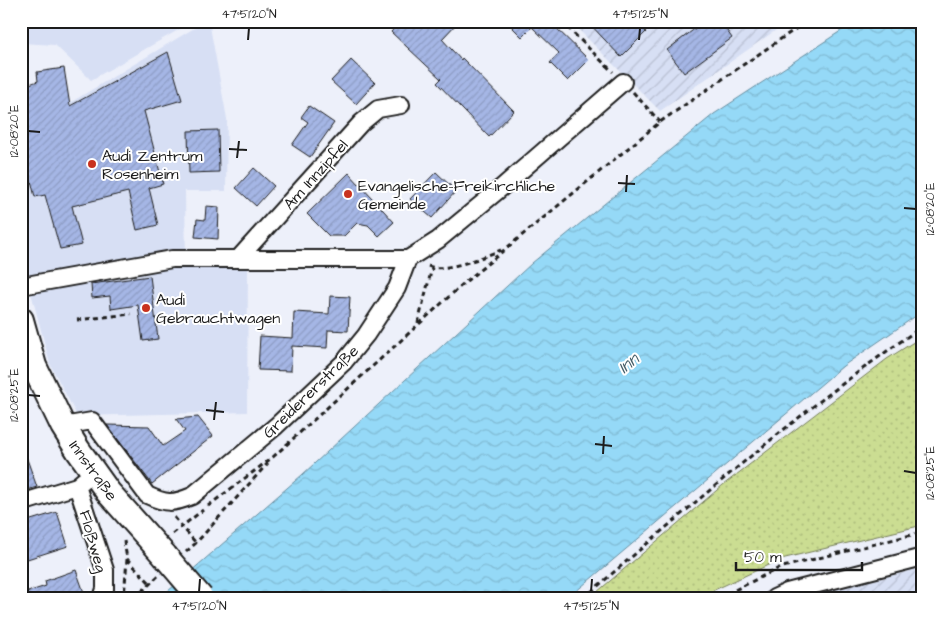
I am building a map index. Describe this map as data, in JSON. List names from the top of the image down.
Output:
{
  "streets": {
    "main road": ["Innstraße"],
    "street": ["Am Innzipfel", "Greidererstraße", "Floßweg"]
  },
  "crossings": [
    ["Greidererstraße", "Innstraße"],
    ["Innstraße", "Floßweg"]
  ],
  "water": ["Inn"],
  "places": ["Audi Zentrum Rosenheim", "Evangelische-Freikirchliche Gemeinde", "Audi Gebrauchtwagen"],
  "scale_bar": "50 m",
  "coordinates": [
    "47°51'20\"N",
    "47°51'25\"N",
    "12°08'20\"E",
    "12°08'25\"E"
  ]
}
